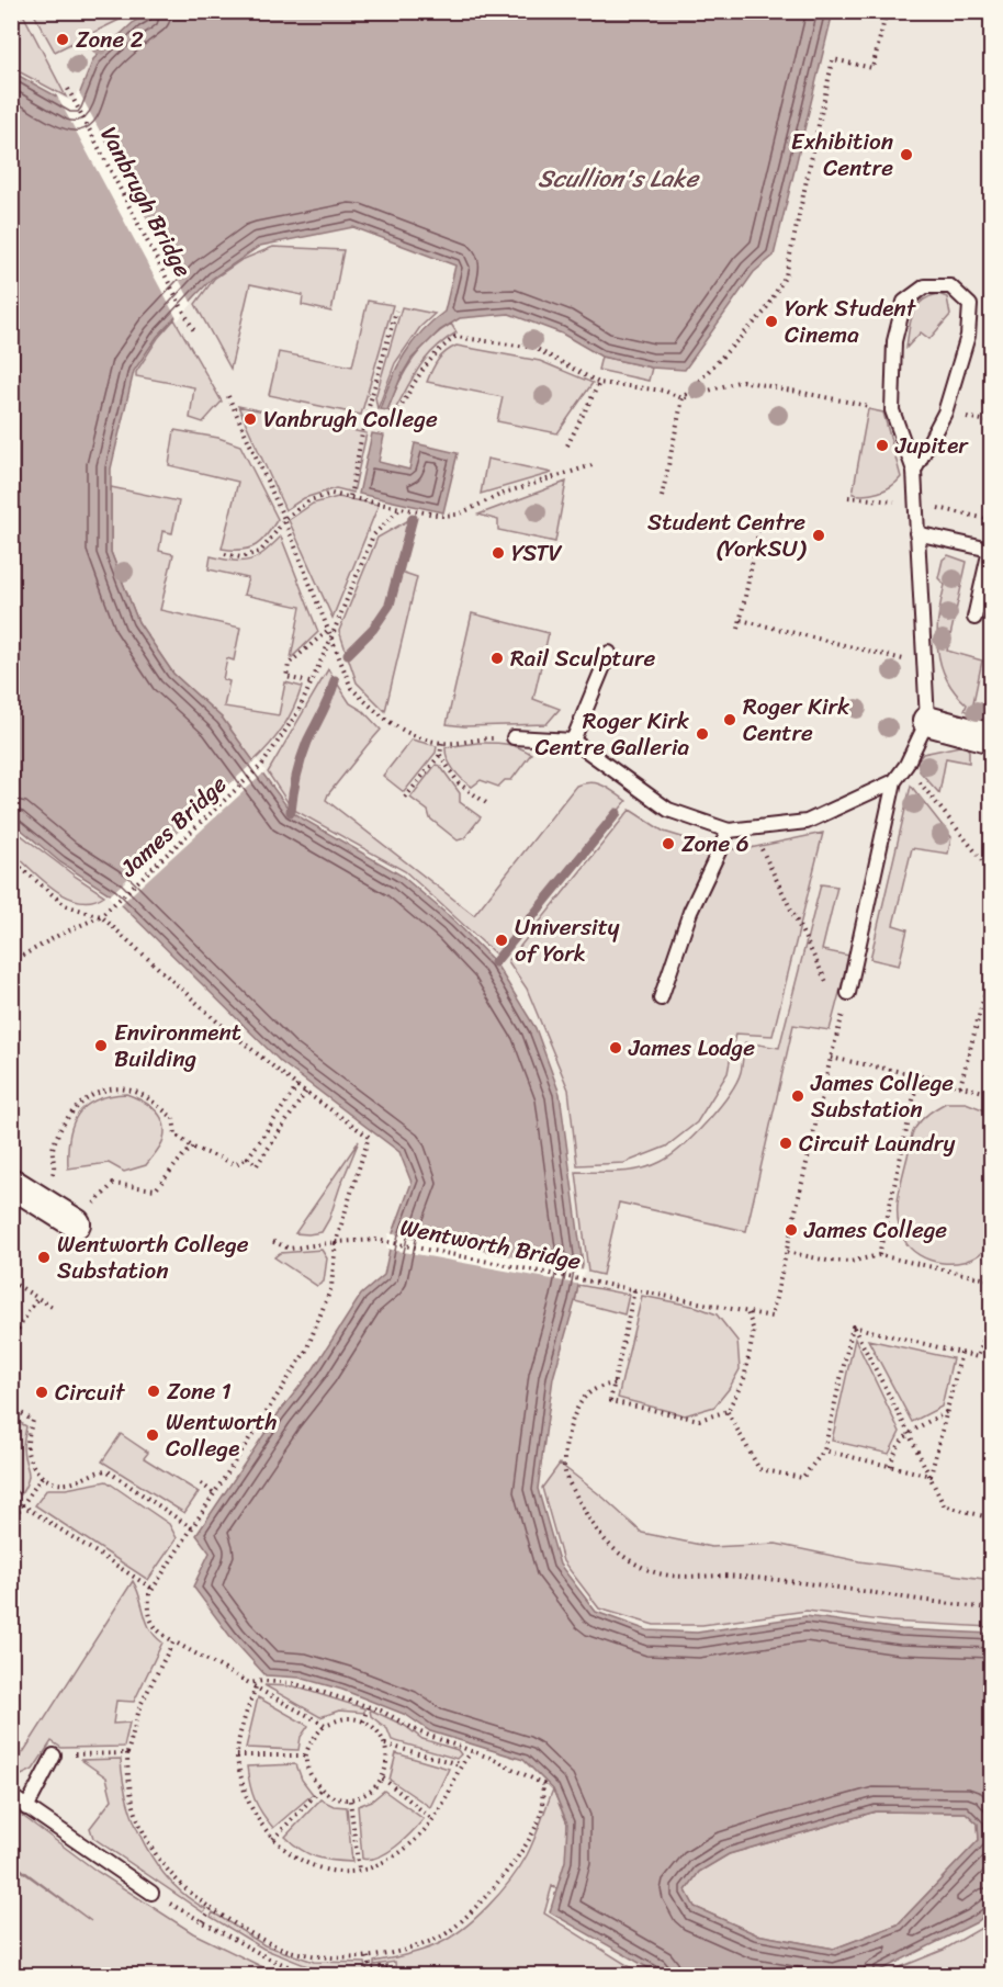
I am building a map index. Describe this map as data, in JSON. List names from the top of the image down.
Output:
{
  "streets": {
    "path": ["Vanbrugh Bridge", "James Bridge", "Wentworth Bridge"]
  },
  "water": ["Scullion's Lake"],
  "places": [
    "Zone 2",
    "Exhibition Centre",
    "York Student Cinema",
    "Vanbrugh College",
    "Jupiter",
    "Student Centre (YorkSU)",
    "YSTV",
    "Rail Sculpture",
    "Roger Kirk Centre",
    "Roger Kirk Centre Galleria",
    "Zone 6",
    "University of York",
    "Environment Building",
    "James Lodge",
    "James College Substation",
    "Circuit Laundry",
    "James College",
    "Wentworth College Substation",
    "Zone 1",
    "Circuit",
    "Wentworth College"
  ]
}
